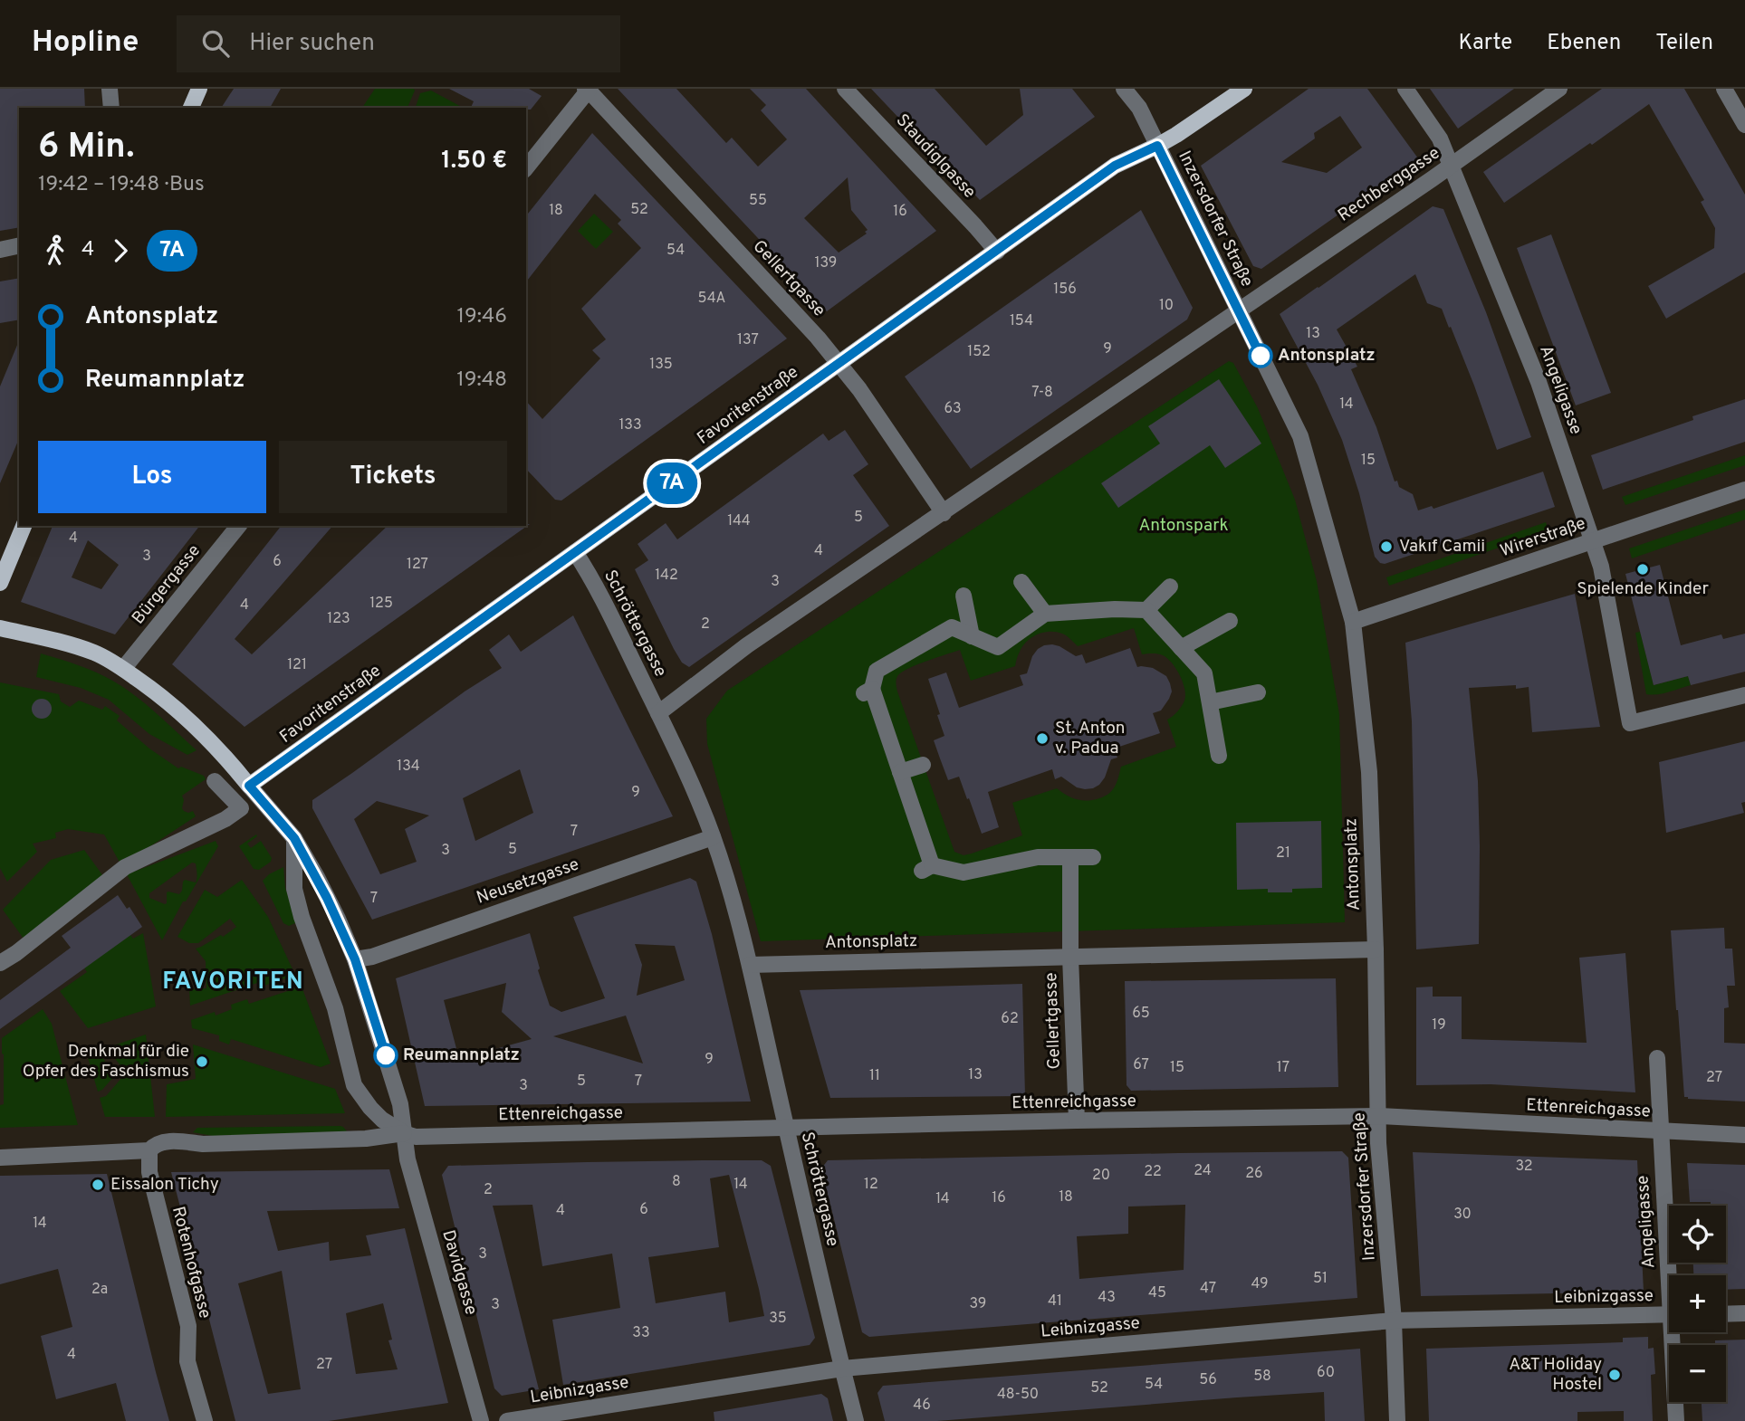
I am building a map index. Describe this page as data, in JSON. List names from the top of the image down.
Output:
{
  "streets": {
    "main road": ["Favoritenstraße"],
    "street": [
      "Staudiglgasse",
      "Rechberggasse",
      "Inzersdorfer Straße",
      "Gellertgasse",
      "Angeligasse",
      "Wirerstraße",
      "Bürgergasse",
      "Schröttergasse",
      "Antonsplatz",
      "Neusetzgasse",
      "Ettenreichgasse",
      "Rotenhofgasse",
      "Davidgasse",
      "Leibnizgasse"
    ]
  },
  "crossings": [
    ["Staudiglgasse", "Favoritenstraße"],
    ["Rechberggasse", "Inzersdorfer Straße"],
    ["Rechberggasse", "Angeligasse"],
    ["Rechberggasse", "Antonsplatz"],
    ["Inzersdorfer Straße", "Favoritenstraße"],
    ["Inzersdorfer Straße", "Antonsplatz"],
    ["Inzersdorfer Straße", "Ettenreichgasse"],
    ["Inzersdorfer Straße", "Leibnizgasse"],
    ["Gellertgasse", "Favoritenstraße"],
    ["Gellertgasse", "Antonsplatz"],
    ["Gellertgasse", "Ettenreichgasse"],
    ["Angeligasse", "Wirerstraße"],
    ["Angeligasse", "Ettenreichgasse"],
    ["Favoritenstraße", "Schröttergasse"],
    ["Wirerstraße", "Antonsplatz"],
    ["Schröttergasse", "Antonsplatz"],
    ["Schröttergasse", "Ettenreichgasse"],
    ["Schröttergasse", "Leibnizgasse"],
    ["Ettenreichgasse", "Davidgasse"]
  ],
  "districts": ["FAVORITEN"],
  "parks": ["Antonspark"],
  "places": [
    "Antonsplatz",
    "Vakıf Camii",
    "Spielende Kinder",
    "St. Anton v. Padua",
    "Reumannplatz",
    "Denkmal für die Opfer des Faschismus",
    "Eissalon Tichy",
    "A&T Holiday Hostel"
  ],
  "lines": ["bus line 7A"],
  "house_numbers": [
    "55",
    "52",
    "18",
    "16",
    "54",
    "139",
    "156",
    "54A",
    "10",
    "154",
    "13",
    "137",
    "9",
    "152",
    "135",
    "7-8",
    "14",
    "63",
    "133",
    "15",
    "5",
    "144",
    "4",
    "4",
    "3",
    "6",
    "127",
    "142",
    "3",
    "125",
    "4",
    "123",
    "2",
    "121",
    "134",
    "9",
    "7",
    "5",
    "3",
    "21",
    "7",
    "65",
    "62",
    "19",
    "9",
    "67",
    "15",
    "17",
    "13",
    "11",
    "27",
    "5",
    "7",
    "3",
    "32",
    "24",
    "22",
    "26",
    "20",
    "8",
    "14",
    "12",
    "2",
    "18",
    "16",
    "14",
    "6",
    "4",
    "30",
    "14",
    "3",
    "51",
    "49",
    "47",
    "2a",
    "45",
    "43",
    "41",
    "39",
    "3",
    "35",
    "33",
    "4",
    "27",
    "60",
    "58",
    "56",
    "54",
    "52",
    "48-50",
    "46"
  ],
  "page": {
    "header": "Hopline",
    "search": "Hier suchen",
    "nav": ["Karte", "Ebenen", "Teilen"],
    "on_map": "7A",
    "heading": ["6 Min.", "19:42 – 19:48 · Bus", "1.50 €"],
    "legs": ["4", "7A"],
    "list": [
      {
        "name": "Antonsplatz",
        "value": "19:46"
      },
      {
        "name": "Reumannplatz",
        "value": "19:48"
      }
    ],
    "buttons": ["Los", "Tickets"],
    "map_buttons": ["+", "−"]
  }
}
